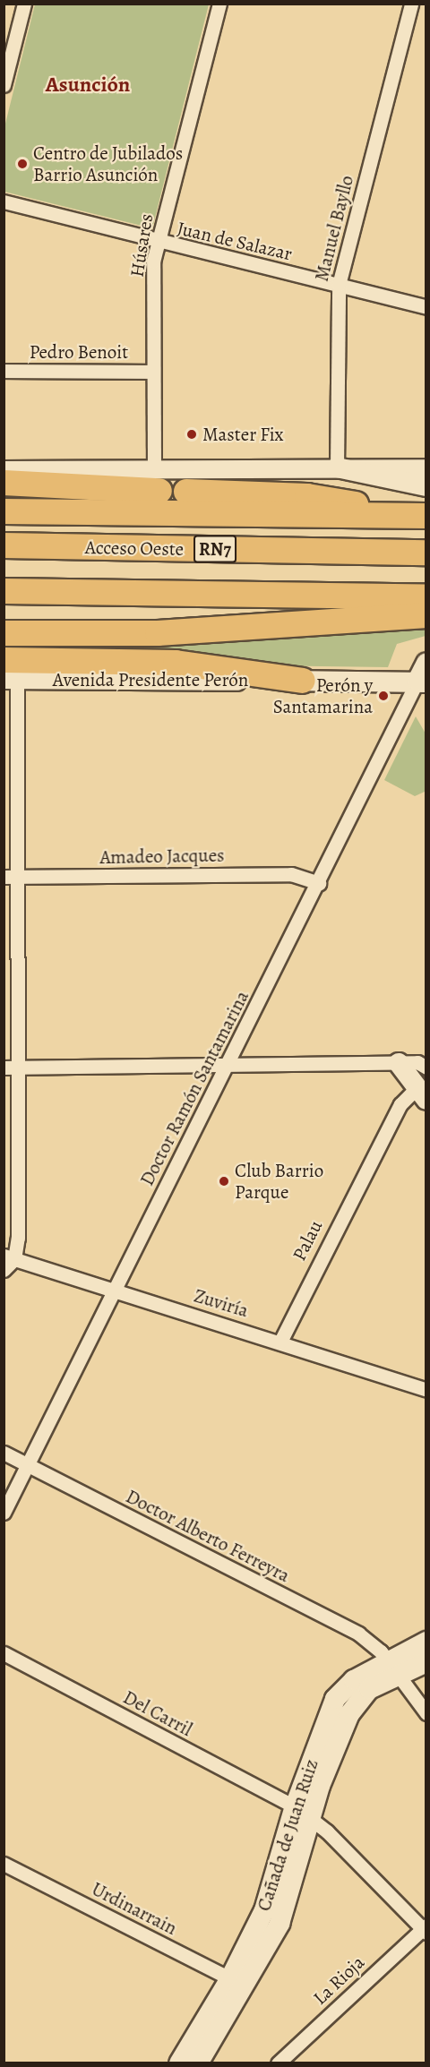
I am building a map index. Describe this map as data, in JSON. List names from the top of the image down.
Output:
{
  "streets": {
    "highway": ["Acceso Oeste", "RN7"],
    "main road": ["Cañada de Juan Ruiz"],
    "street": [
      "Manuel Bayllo",
      "Juan de Salazar",
      "Húsares",
      "Pedro Benoit",
      "Amadeo Jacques",
      "Doctor Ramón Santamarina",
      "Palau",
      "Zuviría",
      "Doctor Alberto Ferreyra",
      "Del Carril",
      "Urdinarrain",
      "La Rioja"
    ]
  },
  "crossings": [
    ["Manuel Bayllo", "Juan de Salazar"],
    ["Juan de Salazar", "Húsares"],
    ["Húsares", "Pedro Benoit"],
    ["Amadeo Jacques", "Doctor Ramón Santamarina"],
    ["Doctor Ramón Santamarina", "Zuviría"],
    ["Doctor Ramón Santamarina", "Doctor Alberto Ferreyra"],
    ["Palau", "Zuviría"],
    ["Doctor Alberto Ferreyra", "Cañada de Juan Ruiz"],
    ["Del Carril", "Cañada de Juan Ruiz"],
    ["Del Carril", "La Rioja"],
    ["Cañada de Juan Ruiz", "Urdinarrain"]
  ],
  "districts": ["Asunción"],
  "places": [
    "Centro de Jubilados Barrio Asunción",
    "Master Fix",
    "Perón y Santamarina",
    "Club Barrio Parque"
  ]
}
